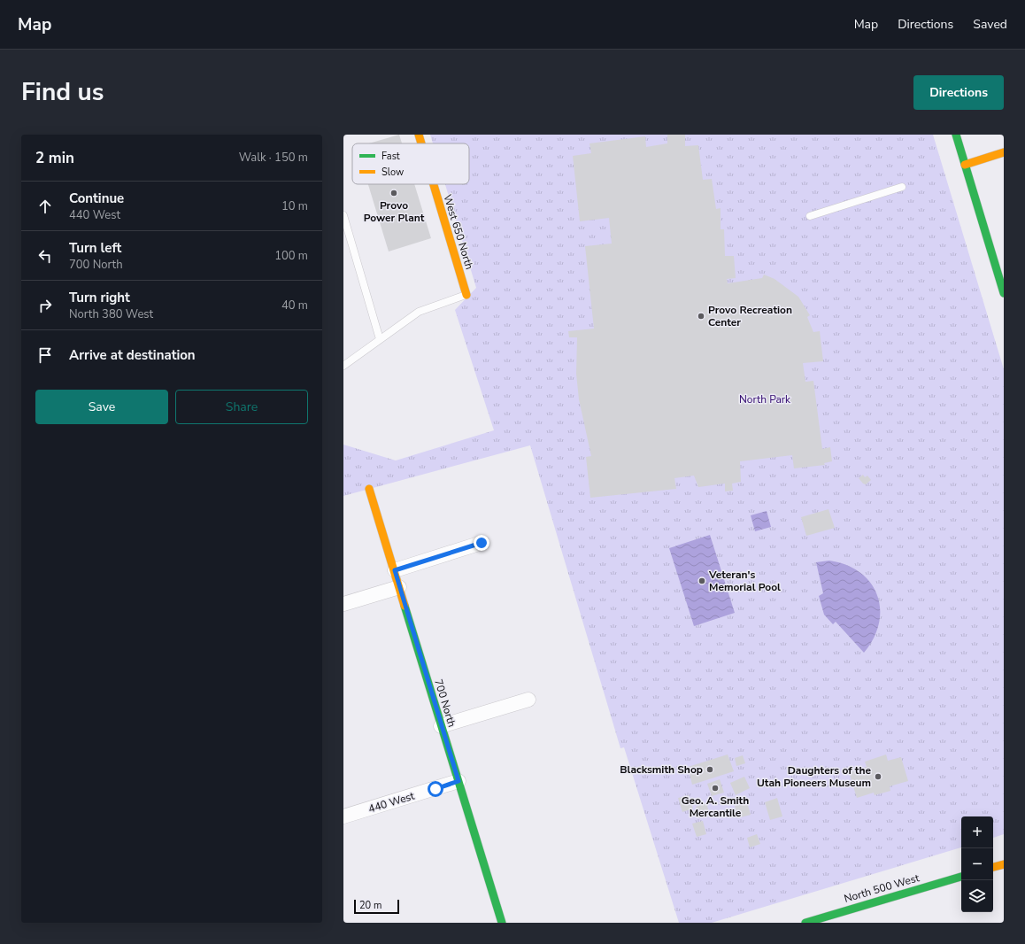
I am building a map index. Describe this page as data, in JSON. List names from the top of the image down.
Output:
{
  "streets": {
    "street": [
      "West 650 North",
      "700 North",
      "440 West",
      "North 500 West"
    ]
  },
  "crossings": [
    ["700 North", "440 West"]
  ],
  "parks": ["North Park"],
  "places": [
    "Provo Power Plant",
    "Provo Recreation Center",
    "Veteran's Memorial Pool",
    "Blacksmith Shop",
    "Daughters of the Utah Pioneers Museum",
    "Geo. A. Smith Mercantile"
  ],
  "legend": ["Fast", "Slow"],
  "scale_bar": "20 m",
  "page": {
    "header": "Map",
    "nav": ["Map", "Directions", "Saved"],
    "title": "Find us",
    "buttons": [
      "Directions",
      ["Save", "Share"]
    ],
    "heading": ["2 min", "Walk · 150 m"],
    "list": [
      ["Continue", "440 West", "10 m"],
      ["Turn left", "700 North", "100 m"],
      ["Turn right", "North 380 West", "40 m"],
      "Arrive at destination"
    ],
    "map_buttons": ["+", "−"],
    "scale": "20 m"
  }
}
